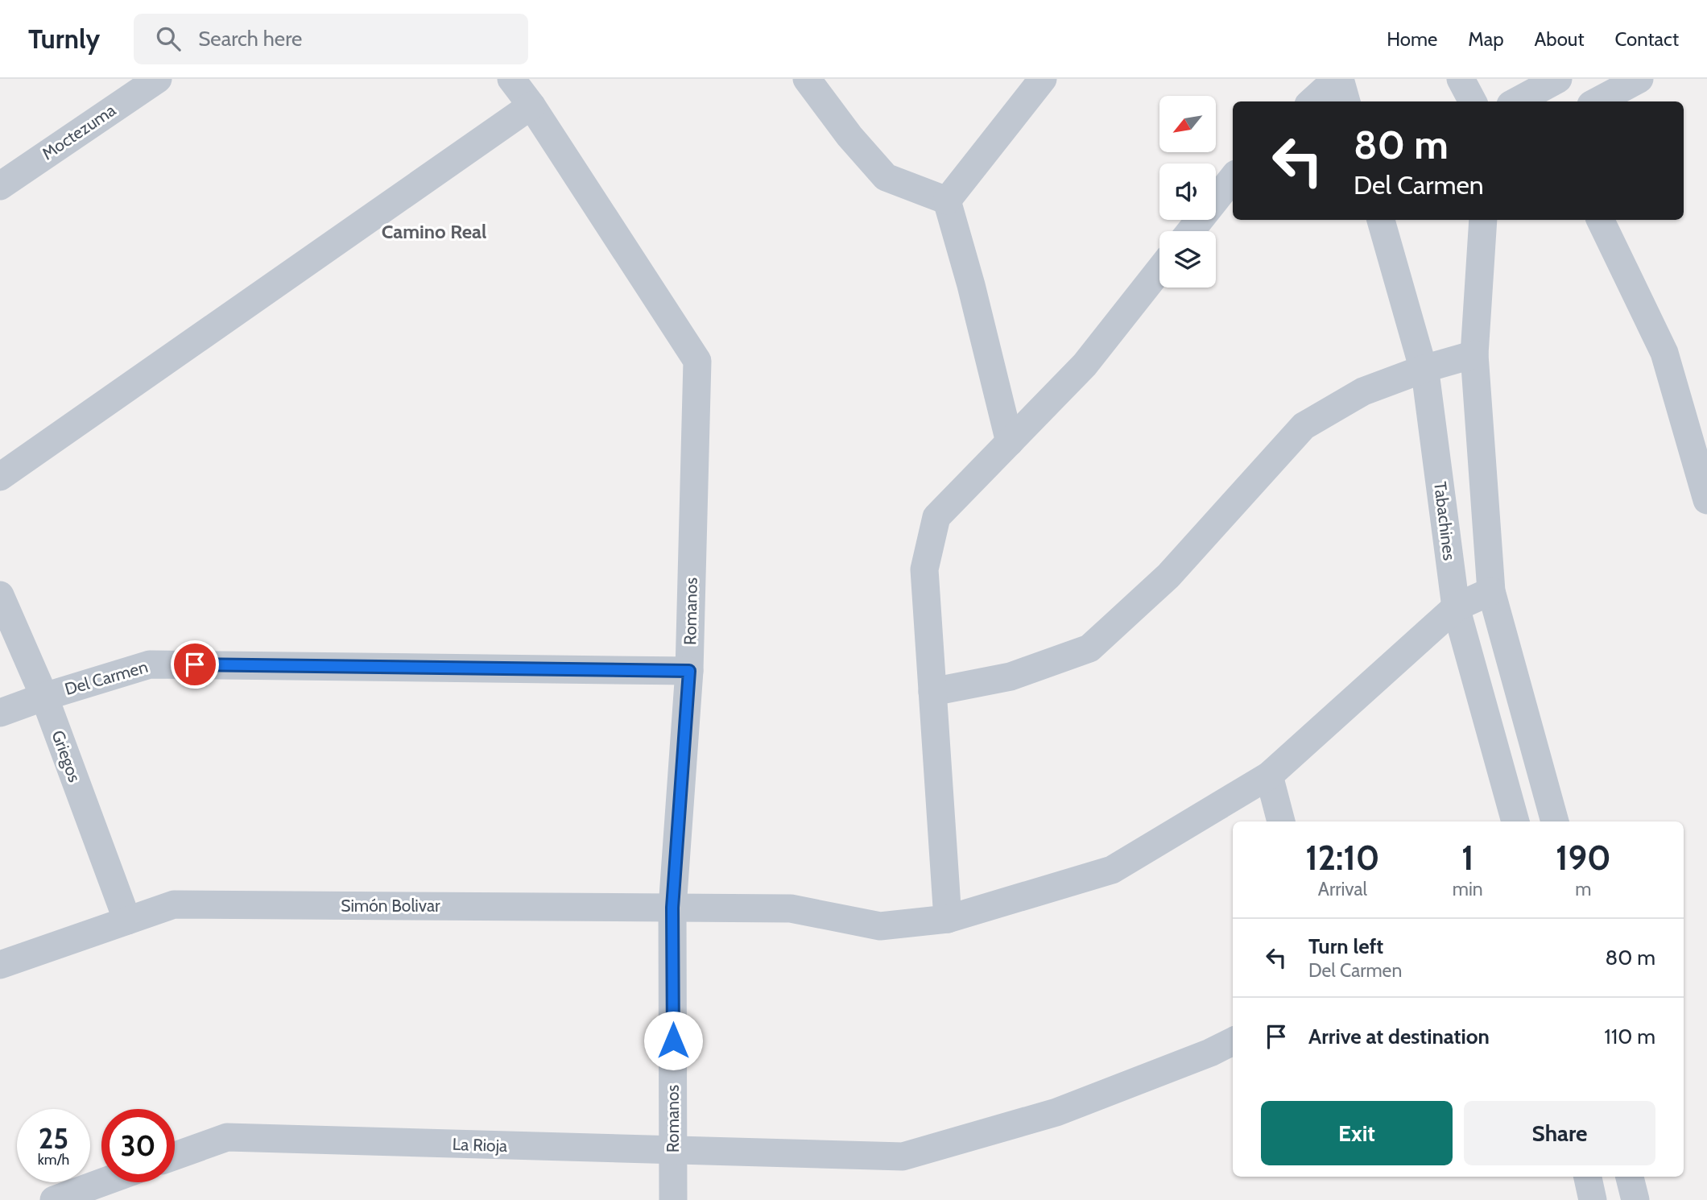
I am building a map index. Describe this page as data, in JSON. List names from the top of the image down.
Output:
{
  "streets": {
    "street": [
      "Moctezuma",
      "Tabachines",
      "Romanos",
      "Del Carmen",
      "Griegos",
      "Simón Bolivar",
      "La Rioja"
    ]
  },
  "crossings": [
    ["Tabachines", "Simón Bolivar"],
    ["Romanos", "Del Carmen"],
    ["Romanos", "Simón Bolivar"],
    ["Romanos", "La Rioja"],
    ["Del Carmen", "Griegos"],
    ["Griegos", "Simón Bolivar"]
  ],
  "districts": ["Camino Real"],
  "north": "bottom left",
  "page": {
    "header": "Turnly",
    "search": "Search here",
    "nav": [
      "Home",
      "Map",
      "About",
      "Contact"
    ],
    "turn": ["80 m", "Del Carmen"],
    "eta": [
      "12:10",
      "Arrival",
      "1",
      "min",
      "190",
      "m"
    ],
    "list": [
      {
        "name": "Turn left",
        "note": "Del Carmen",
        "value": "80 m"
      },
      {
        "name": "Arrive at destination",
        "value": "110 m"
      }
    ],
    "buttons": ["Exit", "Share"],
    "speed": "25 km/h",
    "limit": "30"
  }
}
